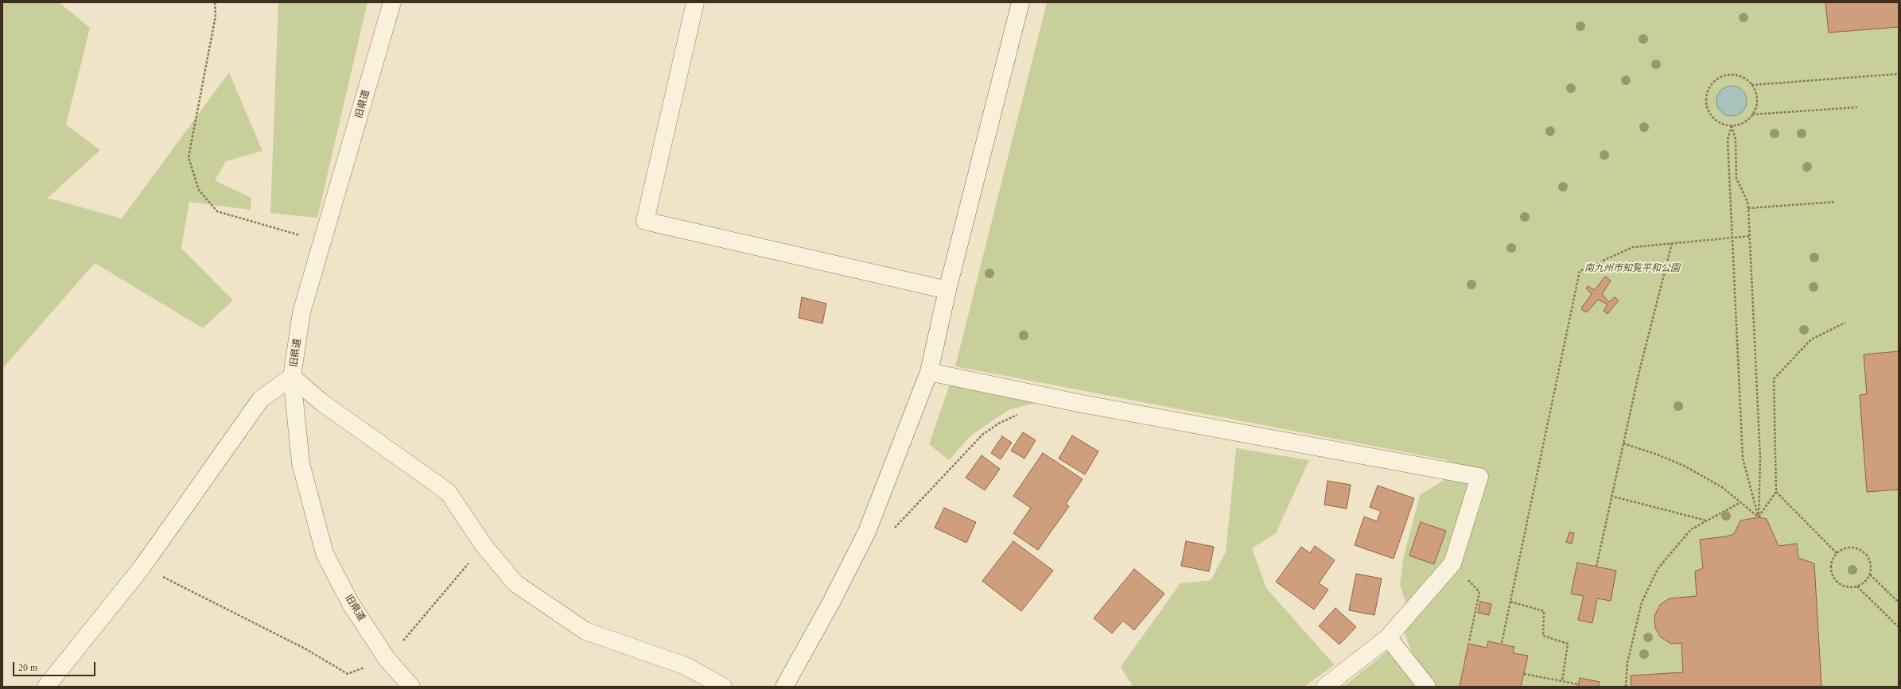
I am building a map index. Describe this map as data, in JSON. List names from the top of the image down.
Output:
{
  "streets": {
    "street": ["旧県道"]
  },
  "parks": ["南九州市知覧平和公園"],
  "scale_bar": "20 m"
}
